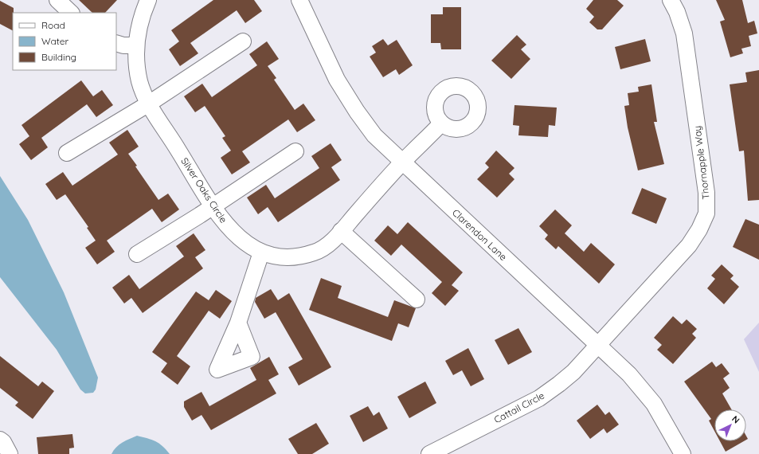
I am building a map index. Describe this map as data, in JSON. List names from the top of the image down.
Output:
{
  "streets": {
    "street": [
      "Thornapple Way",
      "Silver Oaks Circle",
      "Clarendon Lane",
      "Cattail Circle"
    ]
  },
  "crossings": [
    ["Thornapple Way", "Clarendon Lane"],
    ["Thornapple Way", "Cattail Circle"],
    ["Silver Oaks Circle", "Clarendon Lane"],
    ["Clarendon Lane", "Cattail Circle"]
  ],
  "legend": ["Road", "Water", "Building"],
  "north": "top right"
}
